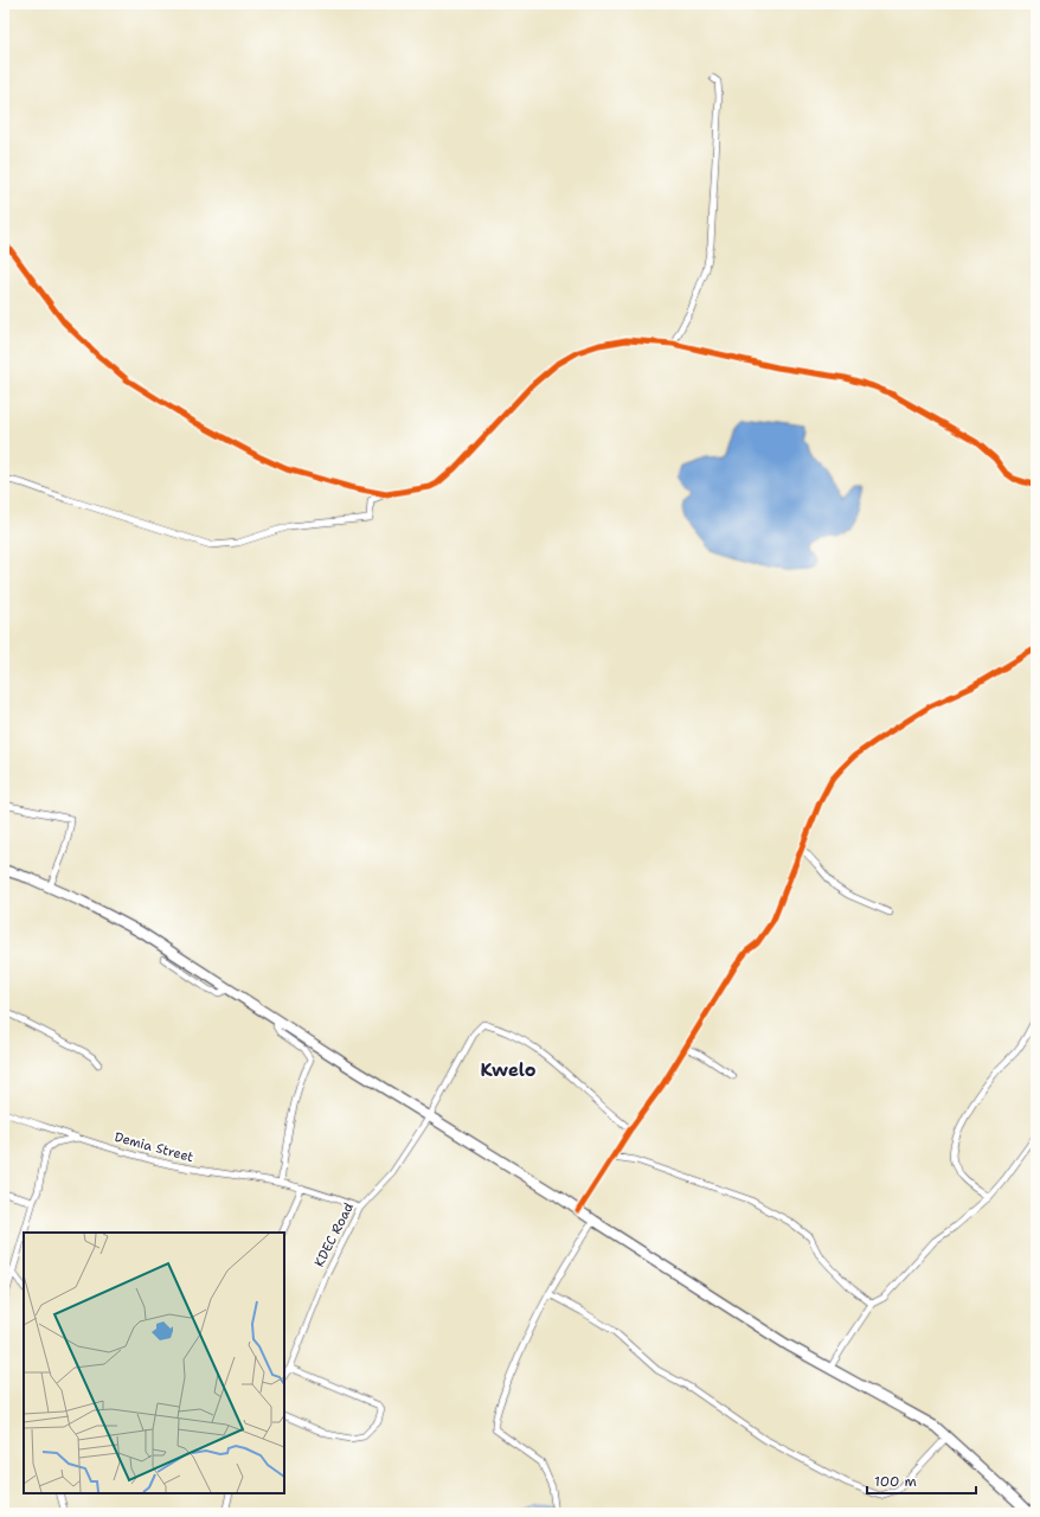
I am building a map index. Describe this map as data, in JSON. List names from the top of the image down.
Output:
{
  "streets": {
    "street": ["Demia Street", "KDEC Road"]
  },
  "crossings": [
    ["Demia Street", "KDEC Road"]
  ],
  "districts": ["Kwelo"],
  "scale_bar": "100 m"
}
